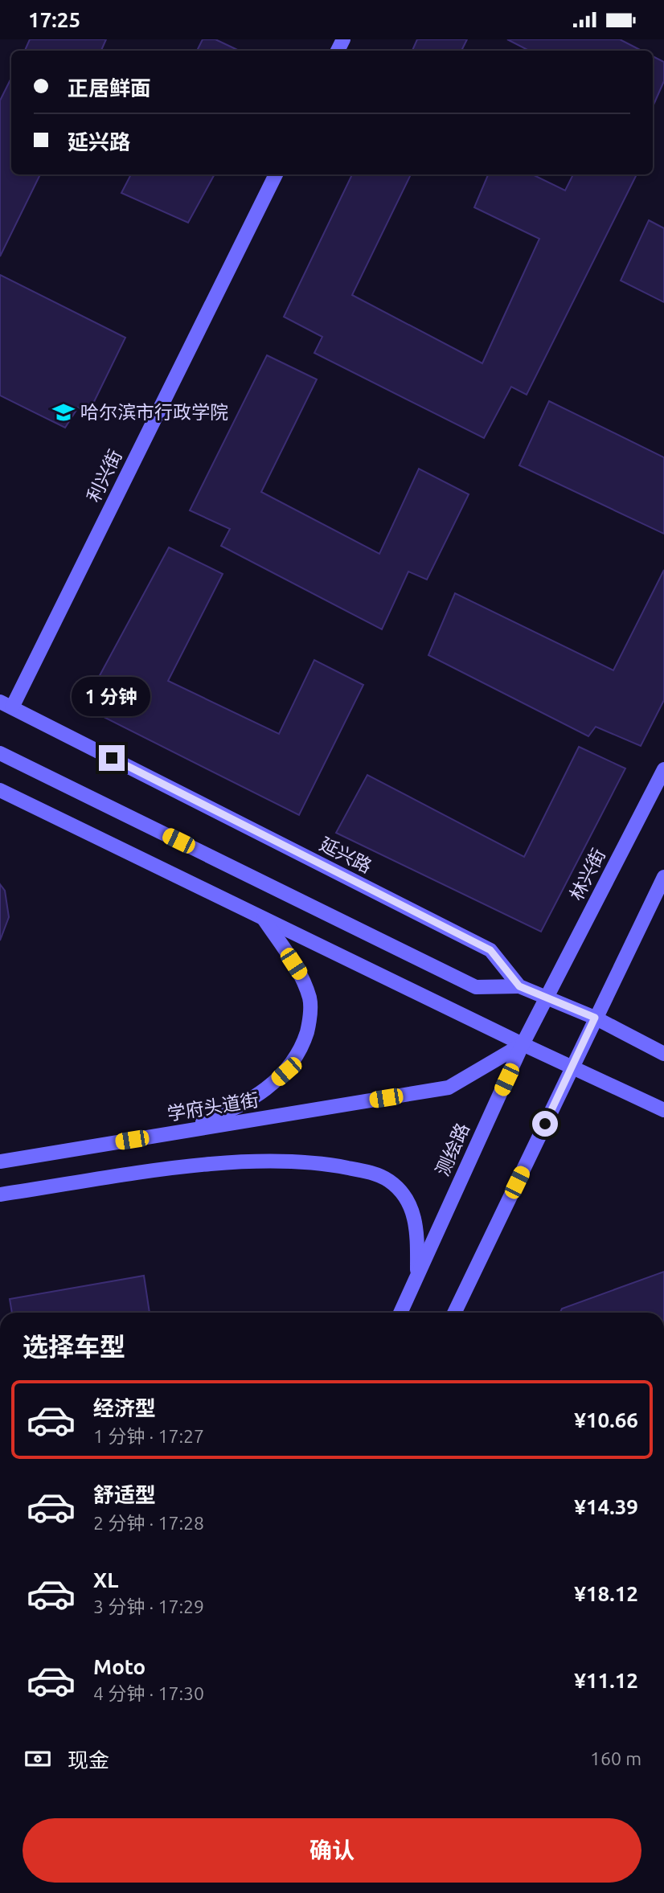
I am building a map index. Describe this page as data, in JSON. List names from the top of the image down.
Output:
{
  "streets": {
    "main road": [
      "利兴街",
      "延兴路",
      "林兴街",
      "学府头道街",
      "测绘路"
    ]
  },
  "crossings": [
    ["利兴街", "延兴路"],
    ["延兴路", "林兴街"],
    ["延兴路", "测绘路"],
    ["林兴街", "测绘路"],
    ["学府头道街", "测绘路"]
  ],
  "places": {
    "school or university": ["哈尔滨市行政学院"]
  },
  "page": {
    "status": "17:25",
    "banner": ["正居鲜面", "延兴路"],
    "bubble": "1 分钟",
    "heading": "选择车型",
    "list": [
      {
        "name": "经济型",
        "note": "1 分钟 · 17:27",
        "value": "¥10.66"
      },
      {
        "name": "舒适型",
        "note": "2 分钟 · 17:28",
        "value": "¥14.39"
      },
      {
        "name": "XL",
        "note": "3 分钟 · 17:29",
        "value": "¥18.12"
      },
      {
        "name": "Moto",
        "note": "4 分钟 · 17:30",
        "value": "¥11.12"
      }
    ],
    "pay": ["现金", "160 m"],
    "buttons": "确认"
  }
}
